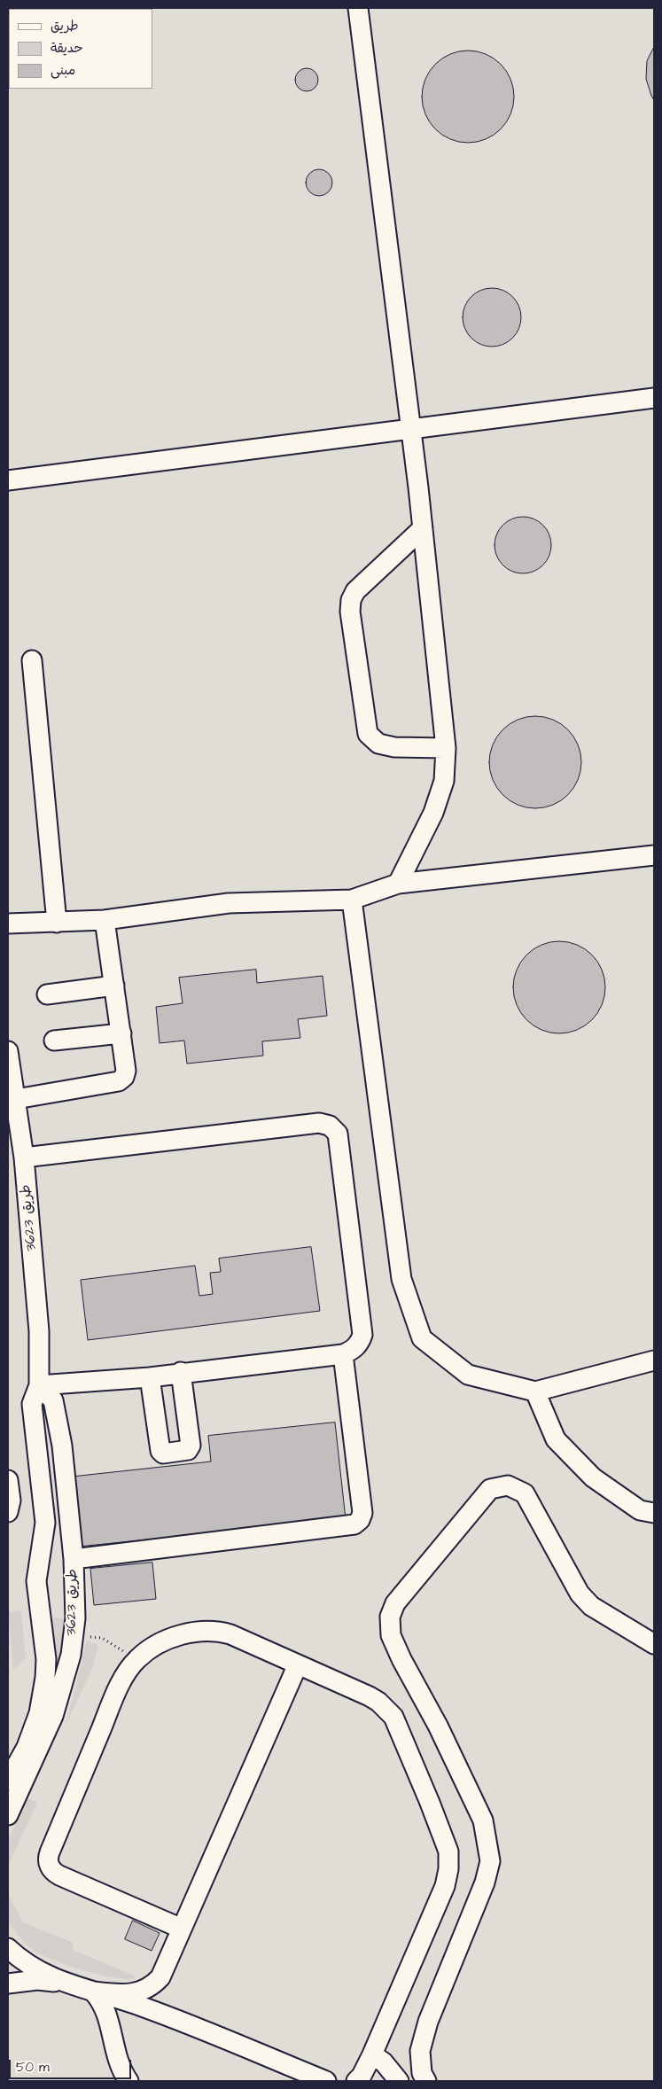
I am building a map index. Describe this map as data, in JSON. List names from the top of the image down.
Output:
{
  "streets": {
    "street": ["طريق 3623"]
  },
  "legend": ["طريق", "حديقة", "مبنى"],
  "scale_bar": "50 m"
}
